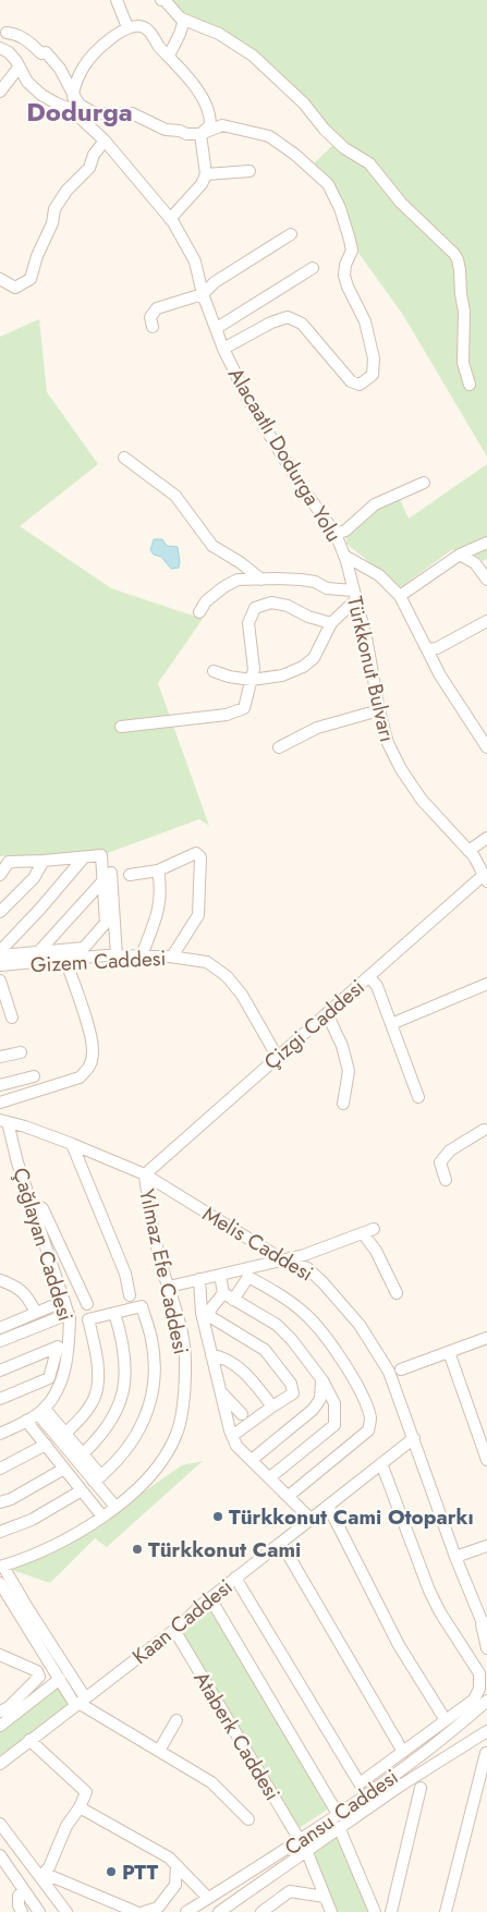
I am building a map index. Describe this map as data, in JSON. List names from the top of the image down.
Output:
{
  "streets": {
    "street": [
      "Alacaatlı Dodurga Yolu",
      "Türkkonut Bulvarı",
      "Gizem Caddesi",
      "Çizgi Caddesi",
      "Melis Caddesi",
      "Çağlayan Caddesi",
      "Yılmaz Efe Caddesi",
      "Kaan Caddesi",
      "Ataberk Caddesi",
      "Cansu Caddesi"
    ]
  },
  "crossings": [
    ["Alacaatlı Dodurga Yolu", "Türkkonut Bulvarı"],
    ["Türkkonut Bulvarı", "Çizgi Caddesi"],
    ["Gizem Caddesi", "Çizgi Caddesi"],
    ["Çizgi Caddesi", "Melis Caddesi"],
    ["Çizgi Caddesi", "Yılmaz Efe Caddesi"],
    ["Melis Caddesi", "Çağlayan Caddesi"],
    ["Melis Caddesi", "Yılmaz Efe Caddesi"],
    ["Melis Caddesi", "Kaan Caddesi"],
    ["Kaan Caddesi", "Ataberk Caddesi"],
    ["Ataberk Caddesi", "Cansu Caddesi"]
  ],
  "districts": ["Dodurga"],
  "places": ["Türkkonut Cami Otoparkı", "Türkkonut Cami", "PTT"]
}
